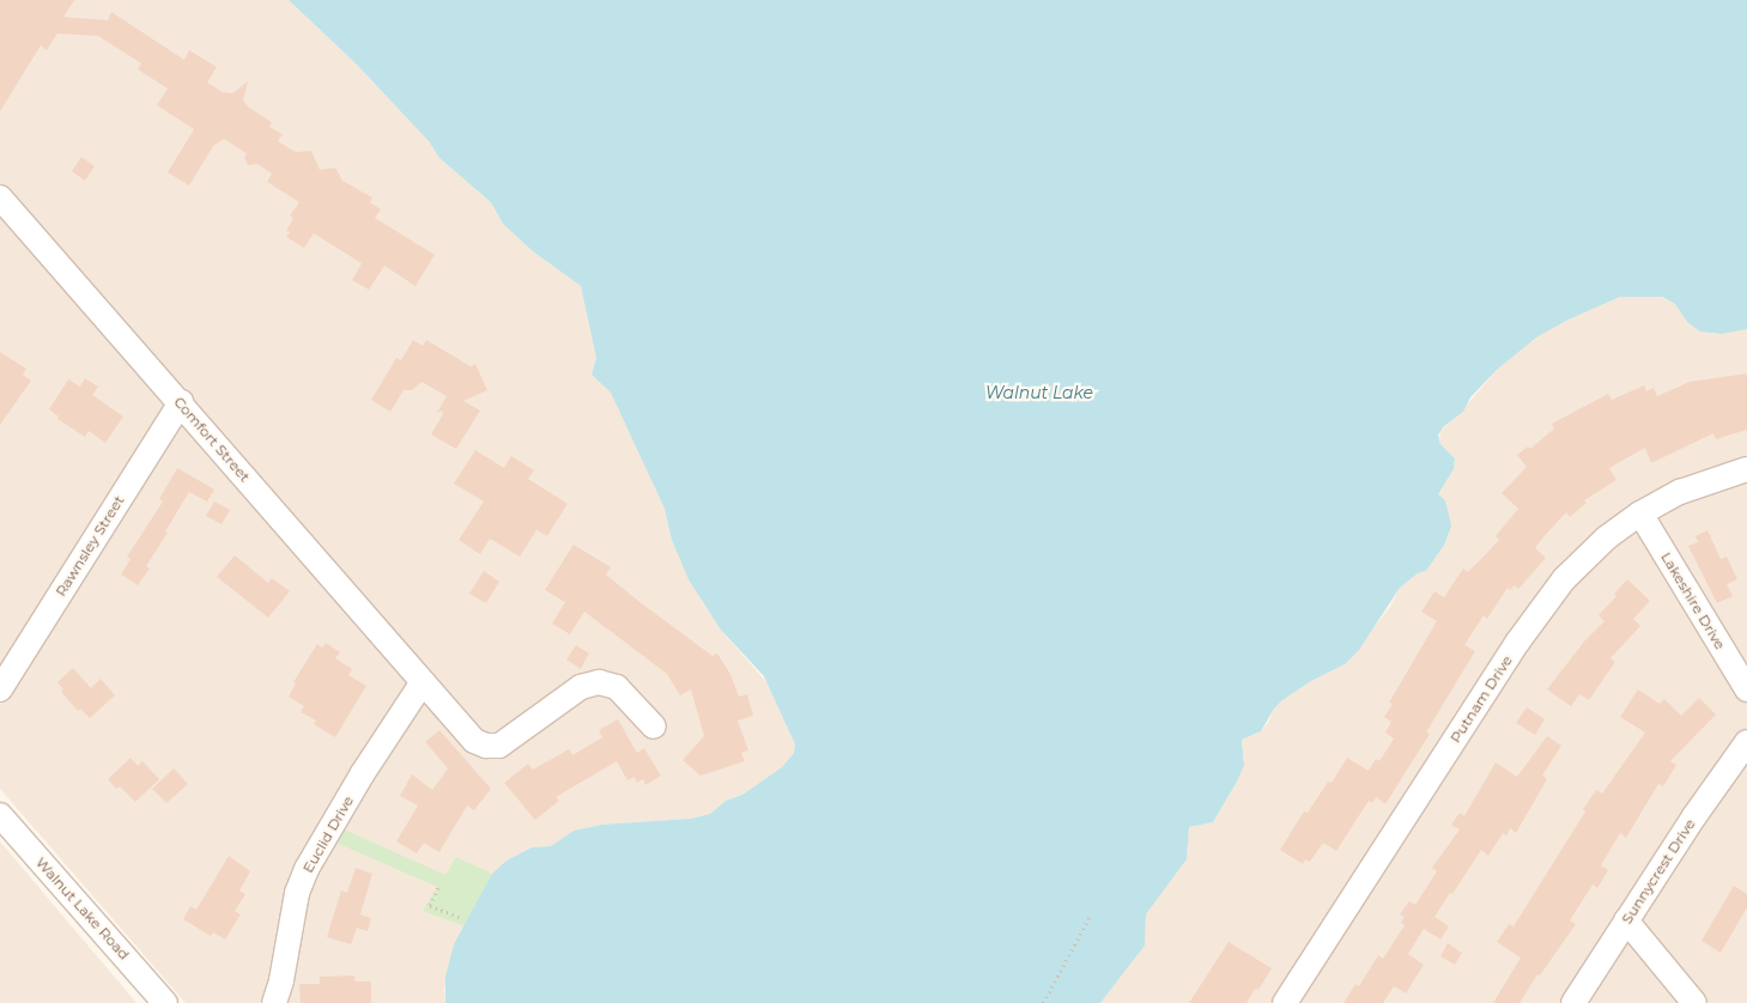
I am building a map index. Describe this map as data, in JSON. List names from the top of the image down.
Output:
{
  "streets": {
    "street": [
      "Comfort Street",
      "Rawnsley Street",
      "Lakeshire Drive",
      "Putnam Drive",
      "Euclid Drive",
      "Sunnycrest Drive",
      "Walnut Lake Road"
    ]
  },
  "crossings": [
    ["Comfort Street", "Rawnsley Street"],
    ["Comfort Street", "Euclid Drive"],
    ["Lakeshire Drive", "Putnam Drive"]
  ],
  "water": ["Walnut Lake"]
}
